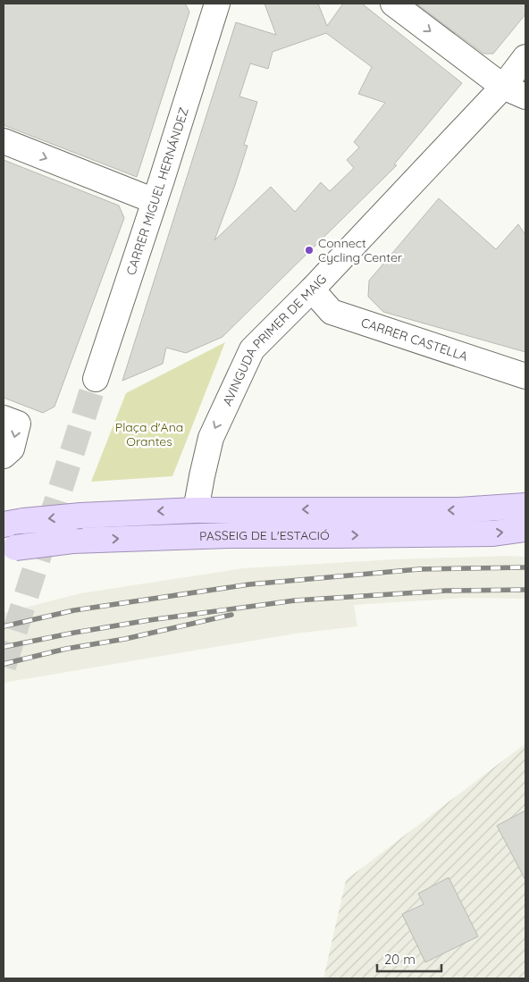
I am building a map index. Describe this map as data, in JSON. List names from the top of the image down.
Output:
{
  "streets": {
    "main road": ["PASSEIG DE L'ESTACIÓ"],
    "street": ["CARRER MIGUEL HERNÁNDEZ", "CARRER CASTELLA", "AVINGUDA PRIMER DE MAIG"]
  },
  "crossings": [
    ["CARRER CASTELLA", "AVINGUDA PRIMER DE MAIG"]
  ],
  "one_way": ["AVINGUDA PRIMER DE MAIG"],
  "parks": ["Plaça d'Ana Orantes"],
  "places": ["Connect Cycling Center"],
  "scale_bar": "20 m"
}
